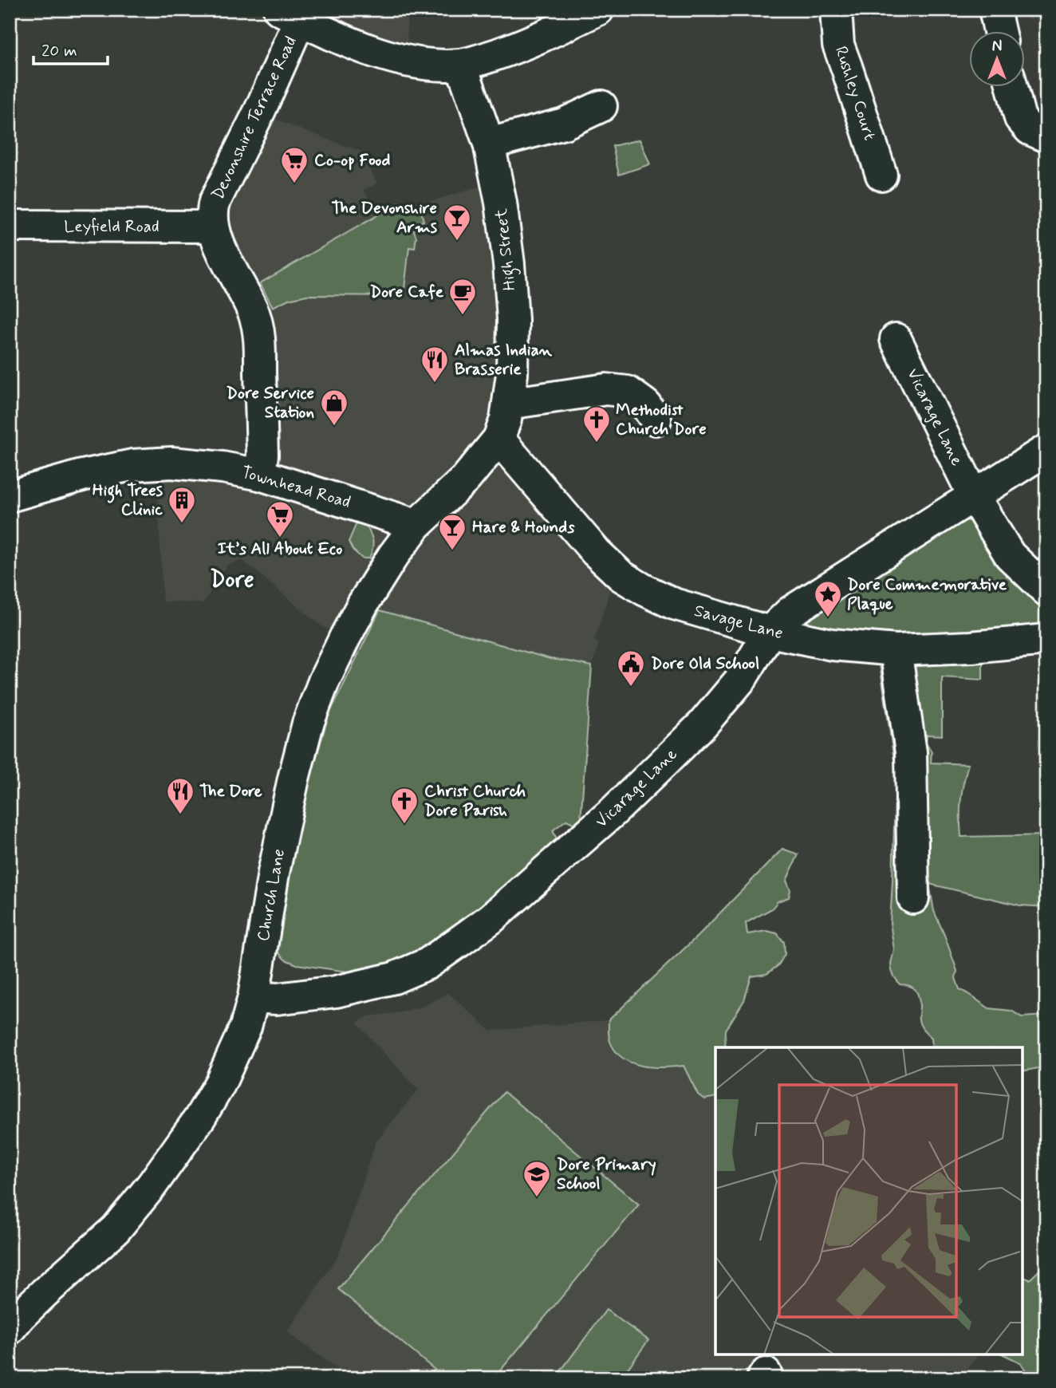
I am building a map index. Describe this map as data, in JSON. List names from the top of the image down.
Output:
{
  "streets": {
    "street": [
      "Rushley Court",
      "Devonshire Terrace Road",
      "Leyfield Road",
      "High Street",
      "Vicarage Lane",
      "Townhead Road",
      "Savage Lane",
      "Church Lane"
    ]
  },
  "crossings": [
    ["Devonshire Terrace Road", "Leyfield Road"],
    ["Devonshire Terrace Road", "Townhead Road"],
    ["High Street", "Savage Lane"],
    ["High Street", "Church Lane"],
    ["Vicarage Lane", "Savage Lane"],
    ["Vicarage Lane", "Church Lane"],
    ["Townhead Road", "Church Lane"],
    ["Savage Lane", "Church Lane"]
  ],
  "districts": ["Dore"],
  "places": {
    "supermarket": ["Co-op Food", "It’s All About Eco"],
    "bar": ["The Devonshire Arms", "Hare & Hounds"],
    "cafe": ["Dore Cafe"],
    "restaurant": ["Almas Indian Brasserie", "The Dore"],
    "shop": ["Dore Service Station"],
    "church": ["Methodist Church Dore", "Christ Church Dore Parish"],
    "building": ["High Trees Clinic"],
    "place": ["Dore Commemorative Plaque"],
    "public building": ["Dore Old School"],
    "school or university": ["Dore Primary School"]
  },
  "scale_bar": "20 m",
  "north": "top"
}
